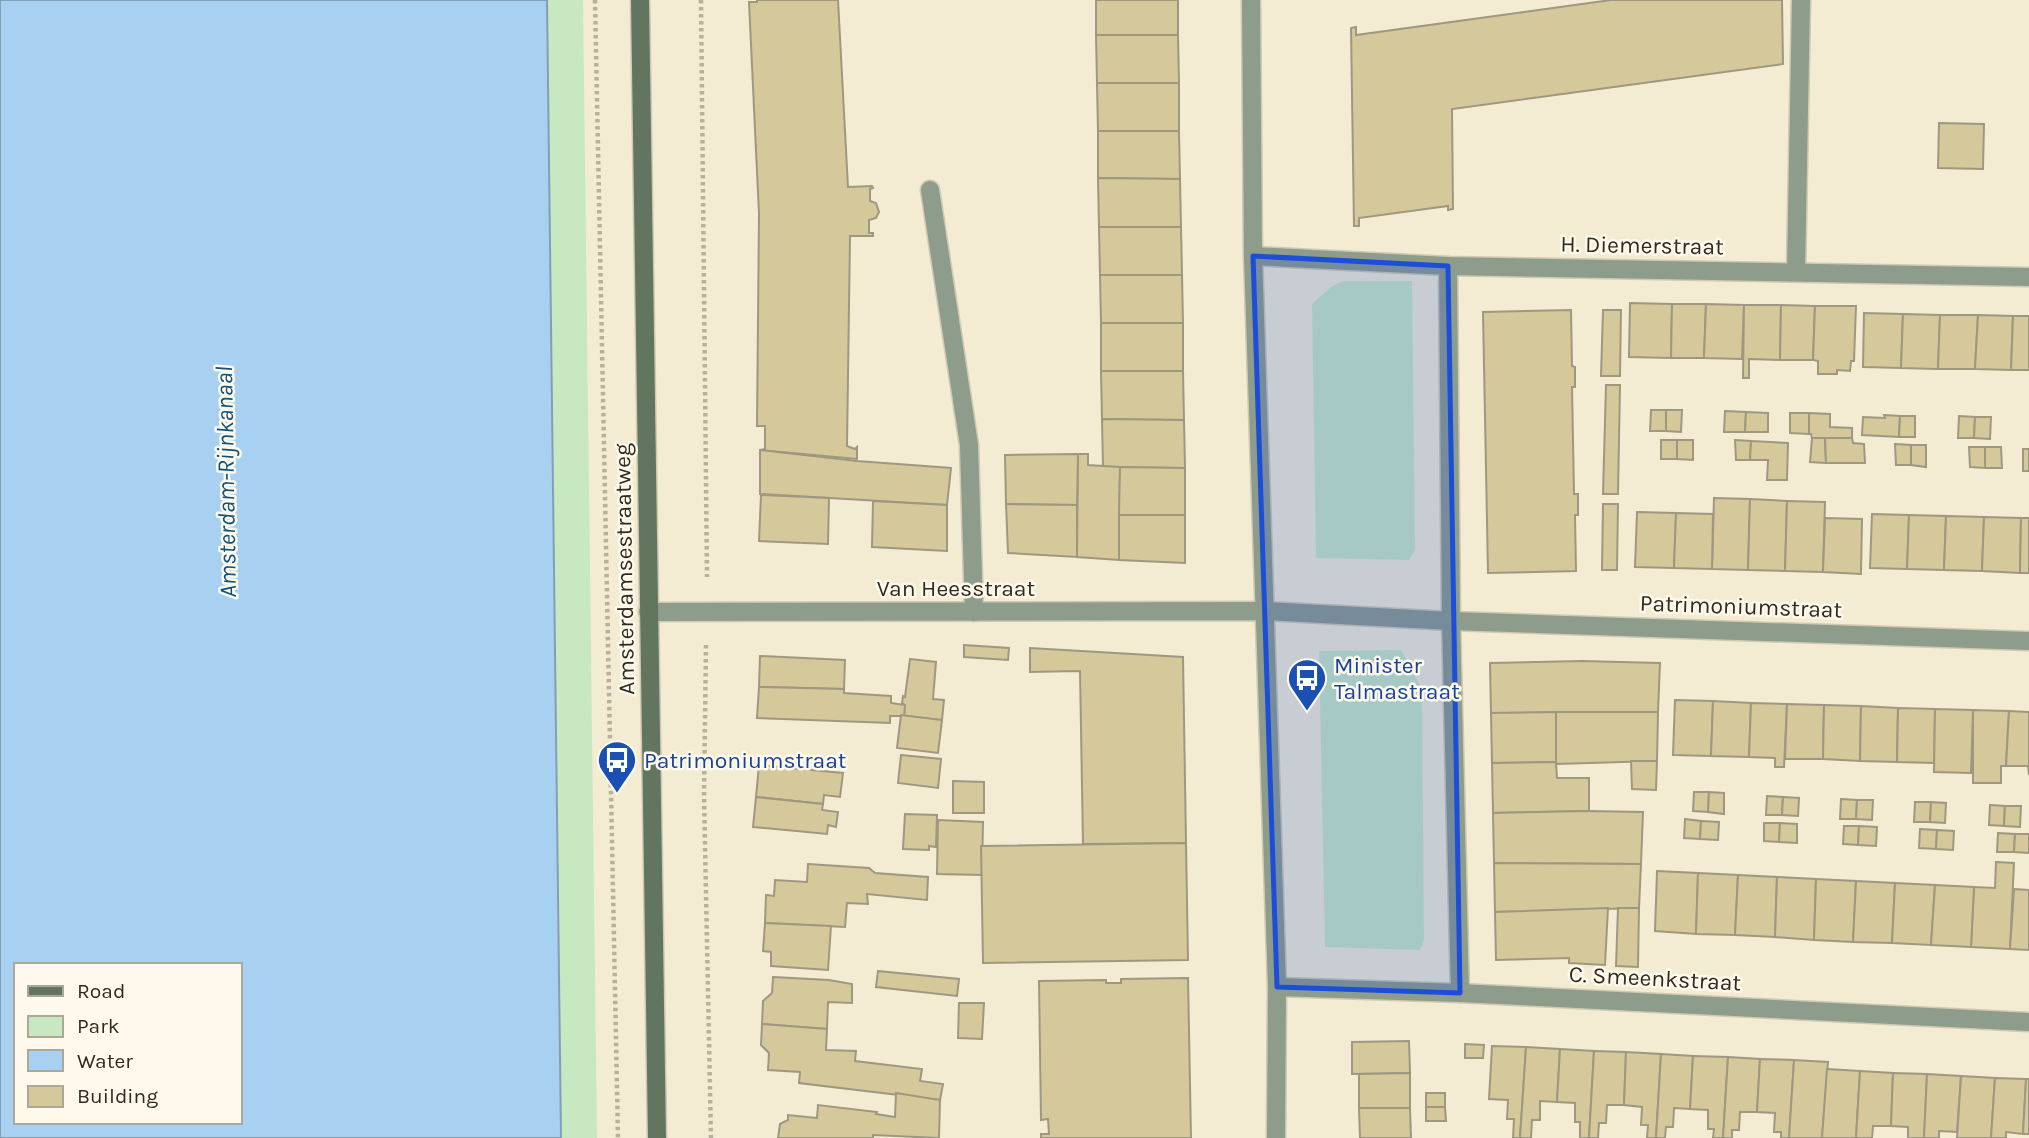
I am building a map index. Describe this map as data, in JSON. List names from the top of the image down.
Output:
{
  "streets": {
    "main road": ["Amsterdamsestraatweg"],
    "street": [
      "H. Diemerstraat",
      "Van Heesstraat",
      "Patrimoniumstraat",
      "C. Smeenkstraat"
    ]
  },
  "crossings": [
    ["Amsterdamsestraatweg", "Van Heesstraat"]
  ],
  "water": ["Amsterdam-Rijnkanaal"],
  "places": {
    "bus stop": ["Minister Talmastraat", "Patrimoniumstraat"]
  },
  "legend": [
    "Road",
    "Park",
    "Water",
    "Building"
  ]
}
